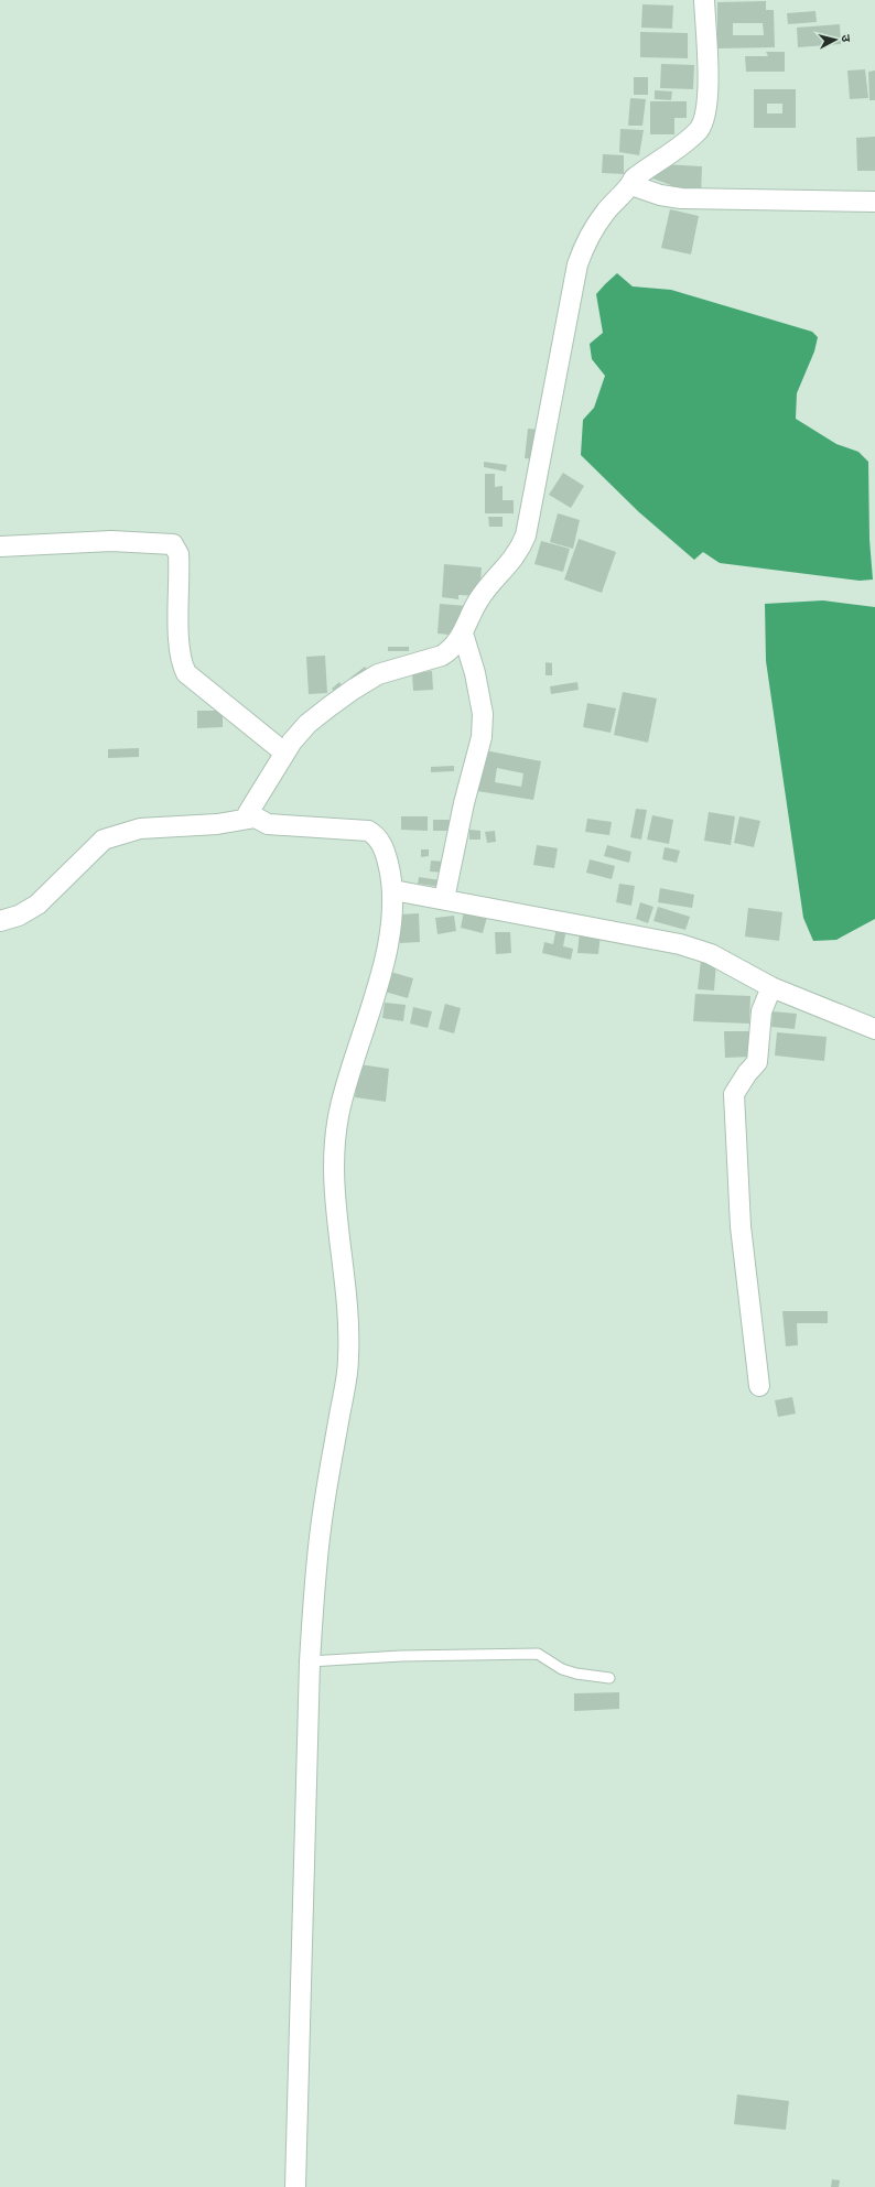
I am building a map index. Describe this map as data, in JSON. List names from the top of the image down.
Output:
{
  "north": "right"
}
